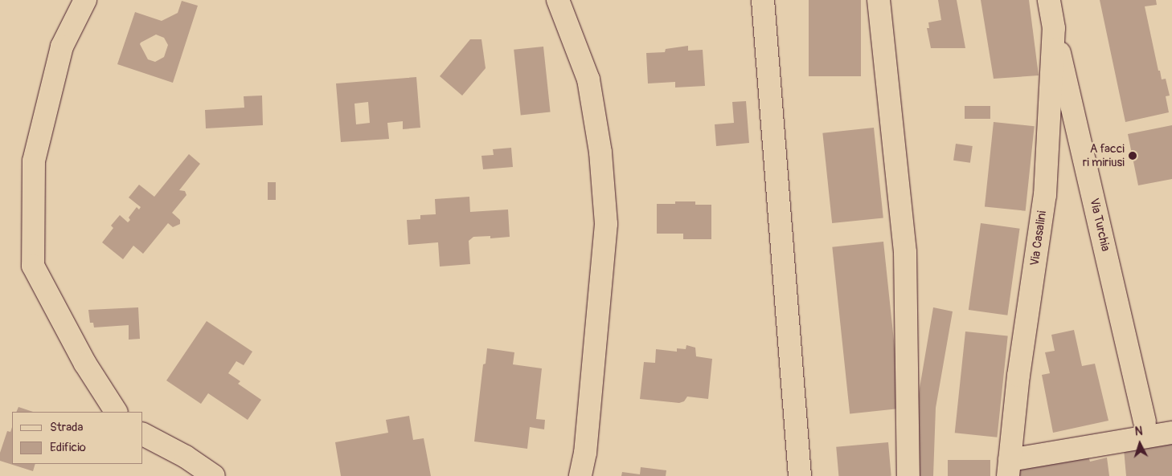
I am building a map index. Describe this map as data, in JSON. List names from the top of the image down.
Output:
{
  "streets": {
    "street": ["Via Turchia", "Via Casalini"]
  },
  "crossings": [
    ["Via Turchia", "Via Casalini"]
  ],
  "places": ["A facci ri miriusi"],
  "legend": ["Strada", "Edificio"],
  "north": "top"
}
